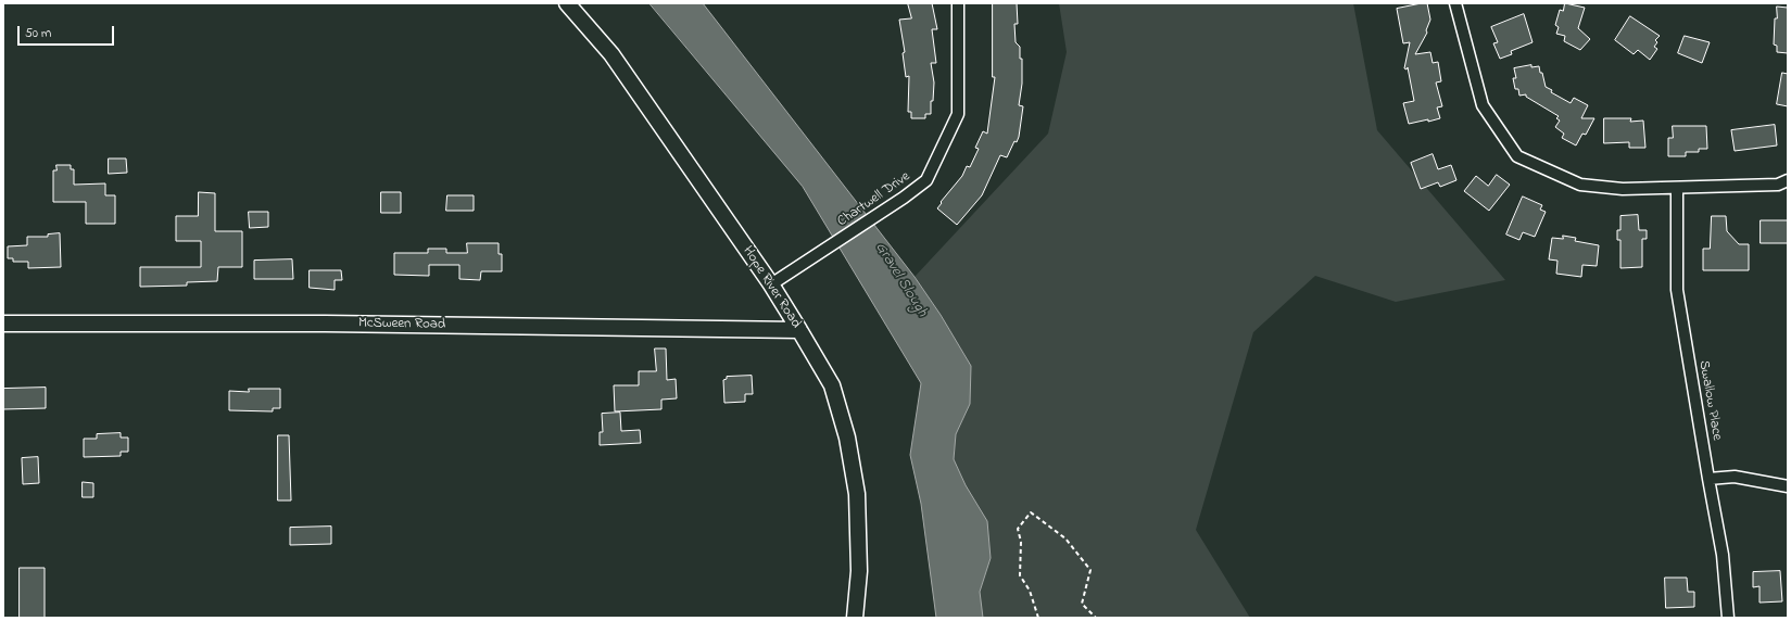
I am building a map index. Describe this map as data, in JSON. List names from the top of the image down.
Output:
{
  "streets": {
    "street": [
      "Chartwell Drive",
      "Hope River Road",
      "McSween Road",
      "Swallow Place"
    ]
  },
  "crossings": [
    ["Chartwell Drive", "Hope River Road"],
    ["Hope River Road", "McSween Road"]
  ],
  "water": ["Gravel Slough"],
  "scale_bar": "50 m"
}
